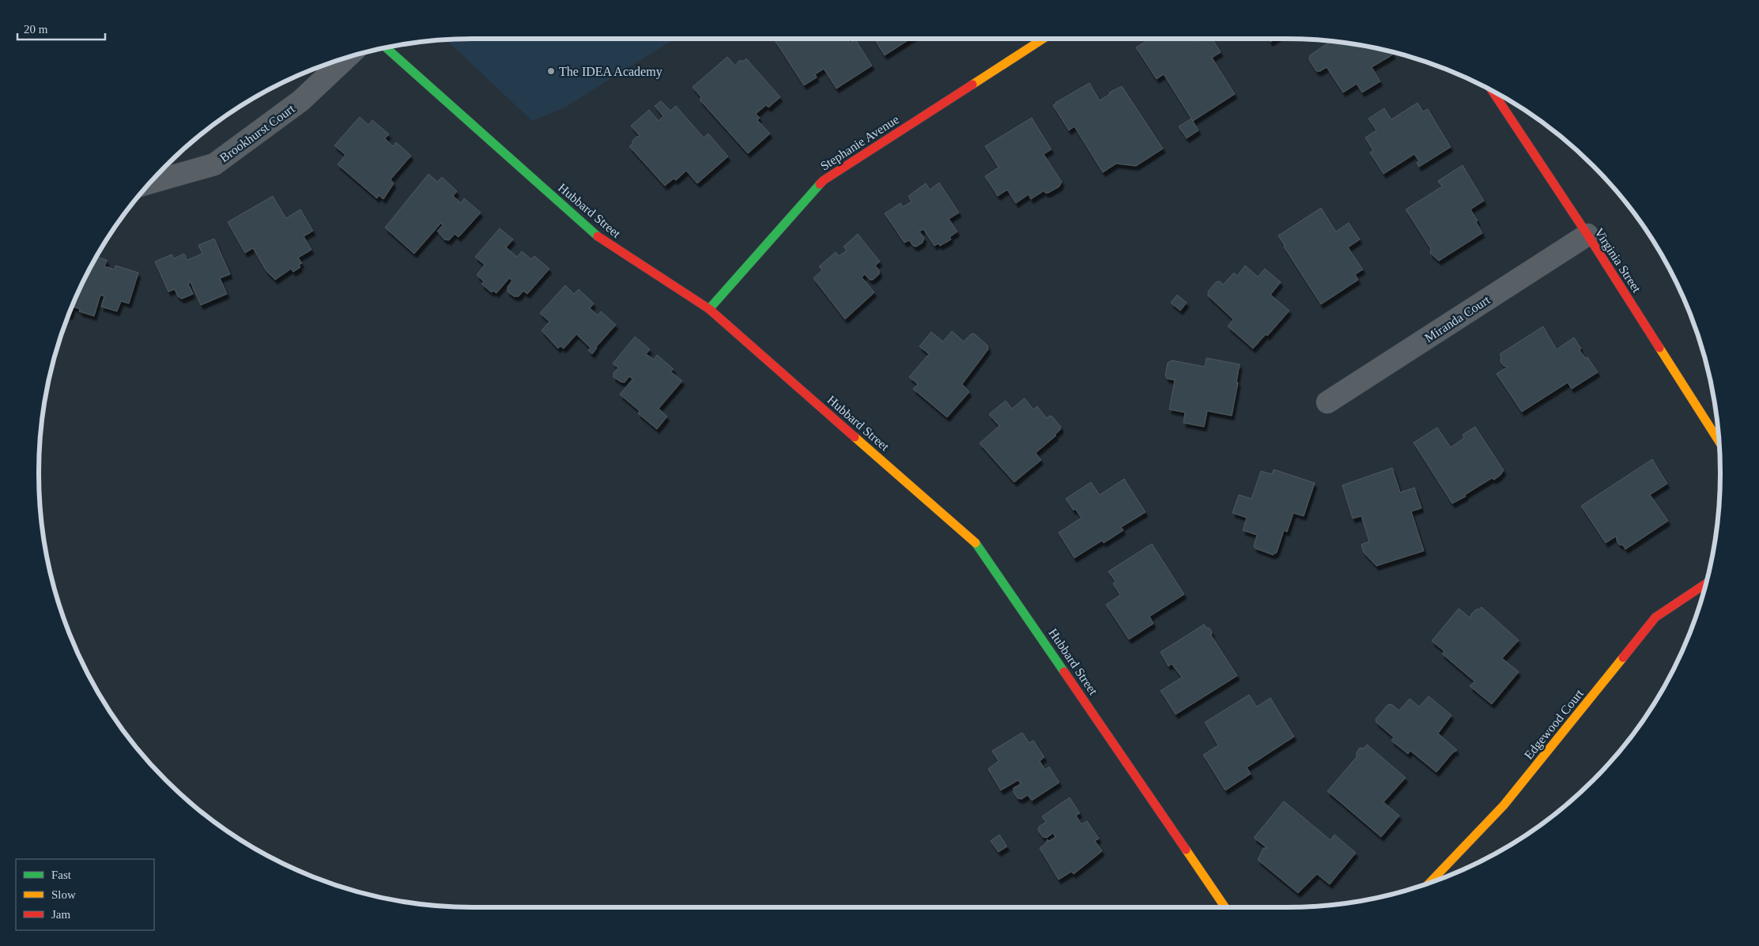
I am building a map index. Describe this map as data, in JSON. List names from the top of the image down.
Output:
{
  "streets": {
    "street": [
      "Brookhurst Court",
      "Stephanie Avenue",
      "Hubbard Street",
      "Virginia Street",
      "Miranda Court",
      "Edgewood Court"
    ]
  },
  "crossings": [
    ["Stephanie Avenue", "Hubbard Street"],
    ["Virginia Street", "Miranda Court"]
  ],
  "places": ["The IDEA Academy"],
  "legend": ["Fast", "Slow", "Jam"],
  "scale_bar": "20 m"
}
